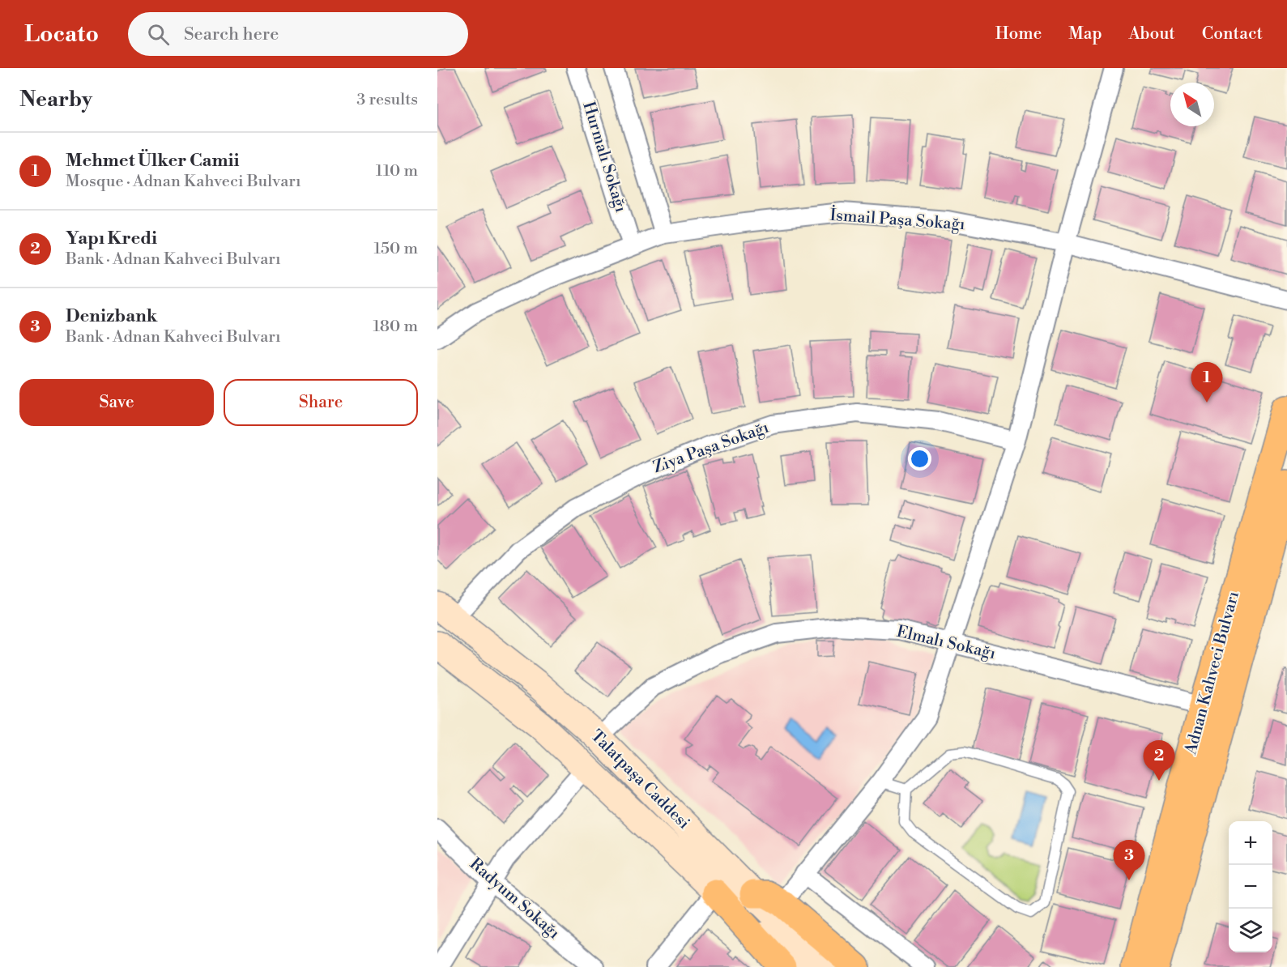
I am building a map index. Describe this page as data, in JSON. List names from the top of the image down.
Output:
{
  "streets": {
    "main road": ["Adnan Kahveci Bulvarı", "Talatpaşa Caddesi"],
    "street": [
      "Hurmalı Sokağı",
      "İsmail Paşa Sokağı",
      "Ziya Paşa Sokağı",
      "Elmalı Sokağı",
      "Radyum Sokağı"
    ]
  },
  "crossings": [
    ["Hurmalı Sokağı", "İsmail Paşa Sokağı"],
    ["Ziya Paşa Sokağı", "Talatpaşa Caddesi"],
    ["Elmalı Sokağı", "Adnan Kahveci Bulvarı"],
    ["Elmalı Sokağı", "Talatpaşa Caddesi"]
  ],
  "north": "top left",
  "page": {
    "header": "Locato",
    "search": "Search here",
    "nav": [
      "Home",
      "Map",
      "About",
      "Contact"
    ],
    "heading": ["Nearby", "3 results"],
    "list": [
      {
        "mark": "1",
        "name": "Mehmet Ülker Camii",
        "note": "Mosque · Adnan Kahveci Bulvarı",
        "value": "110 m"
      },
      {
        "mark": "2",
        "name": "Yapı Kredi",
        "note": "Bank · Adnan Kahveci Bulvarı",
        "value": "150 m"
      },
      {
        "mark": "3",
        "name": "Denizbank",
        "note": "Bank · Adnan Kahveci Bulvarı",
        "value": "180 m"
      }
    ],
    "pins": ["1", "2", "3"],
    "buttons": ["Save", "Share"],
    "map_buttons": ["+", "−"]
  }
}
